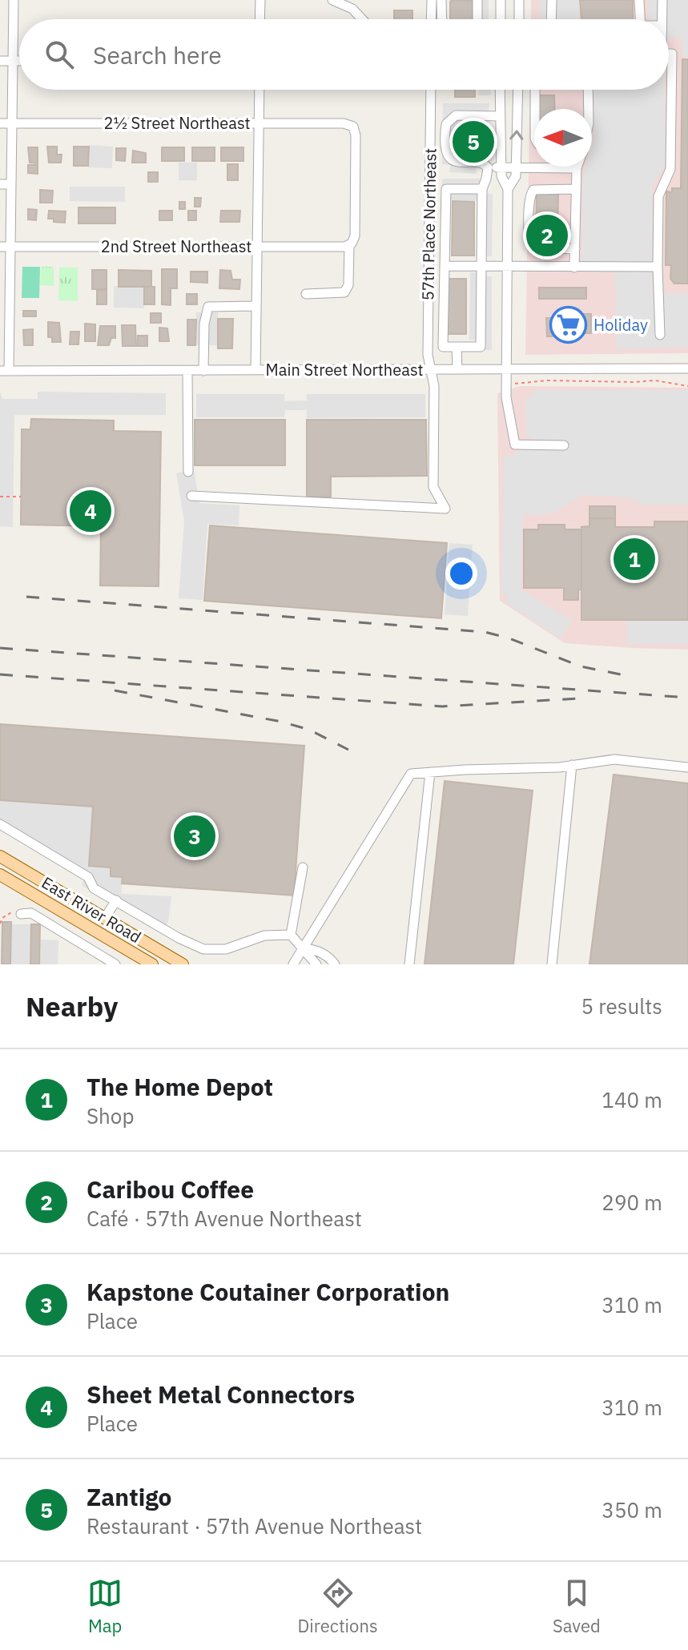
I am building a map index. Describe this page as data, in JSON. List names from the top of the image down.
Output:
{
  "streets": {
    "main road": ["East River Road"],
    "street": [
      "2½ Street Northeast",
      "57th Place Northeast",
      "2nd Street Northeast",
      "Main Street Northeast"
    ]
  },
  "crossings": [
    ["2½ Street Northeast", "2nd Street Northeast"],
    ["57th Place Northeast", "Main Street Northeast"]
  ],
  "places": {
    "supermarket": ["Holiday"]
  },
  "north": "left",
  "page": {
    "search": "Search here",
    "pins": [
      "5",
      "2",
      "4",
      "1",
      "3"
    ],
    "heading": ["Nearby", "5 results"],
    "list": [
      {
        "mark": "1",
        "name": "The Home Depot",
        "note": "Shop",
        "value": "140 m"
      },
      {
        "mark": "2",
        "name": "Caribou Coffee",
        "note": "Café · 57th Avenue Northeast",
        "value": "290 m"
      },
      {
        "mark": "3",
        "name": "Kapstone Coutainer Corporation",
        "note": "Place",
        "value": "310 m"
      },
      {
        "mark": "4",
        "name": "Sheet Metal Connectors",
        "note": "Place",
        "value": "310 m"
      },
      {
        "mark": "5",
        "name": "Zantigo",
        "note": "Restaurant · 57th Avenue Northeast",
        "value": "350 m"
      }
    ],
    "nav": ["Map", "Directions", "Saved"]
  }
}
